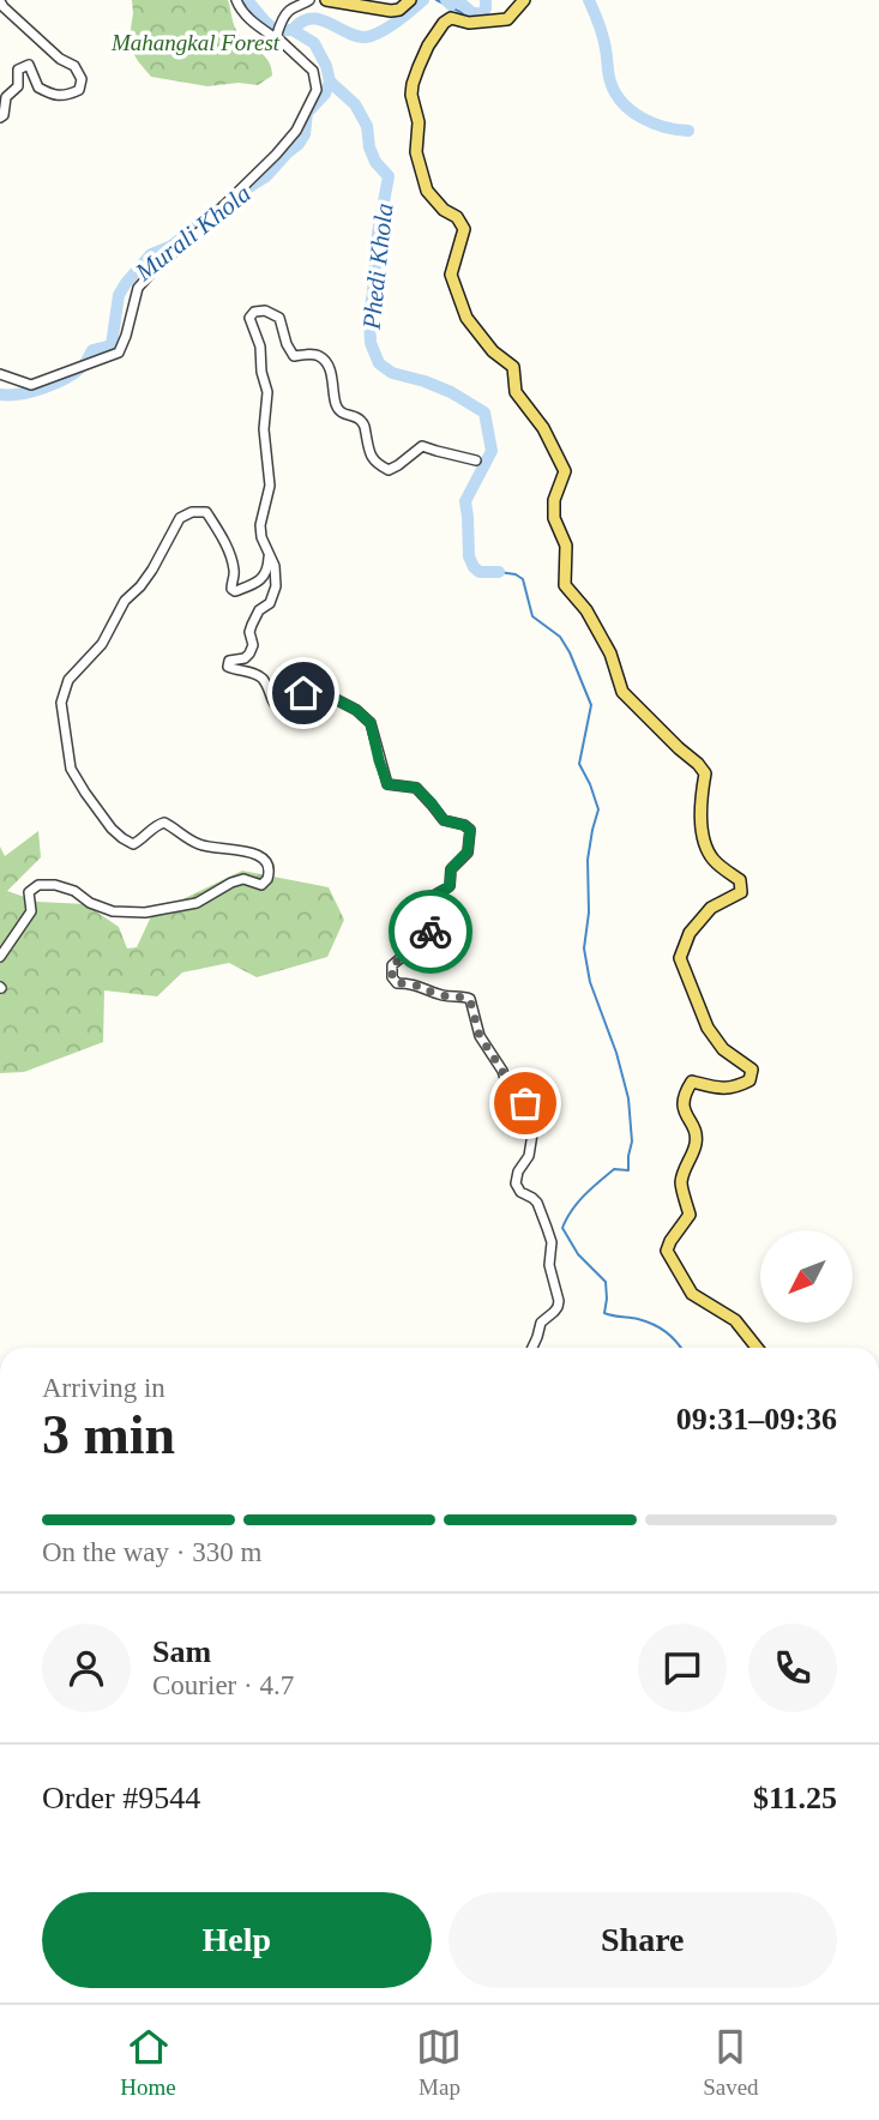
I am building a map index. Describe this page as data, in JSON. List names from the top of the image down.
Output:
{
  "water": ["Murali Khola", "Phedi Khola"],
  "parks": ["Mahangkal Forest"],
  "north": "bottom left",
  "page": {
    "heading": ["3 min", "Arriving in", "09:31–09:36"],
    "panel": [
      "Sam",
      "Courier · 4.7",
      "Order #9544",
      "$11.25"
    ],
    "bar": "On the way · 330 m",
    "buttons": ["Help", "Share"],
    "tabs": ["Home", "Map", "Saved"]
  }
}
